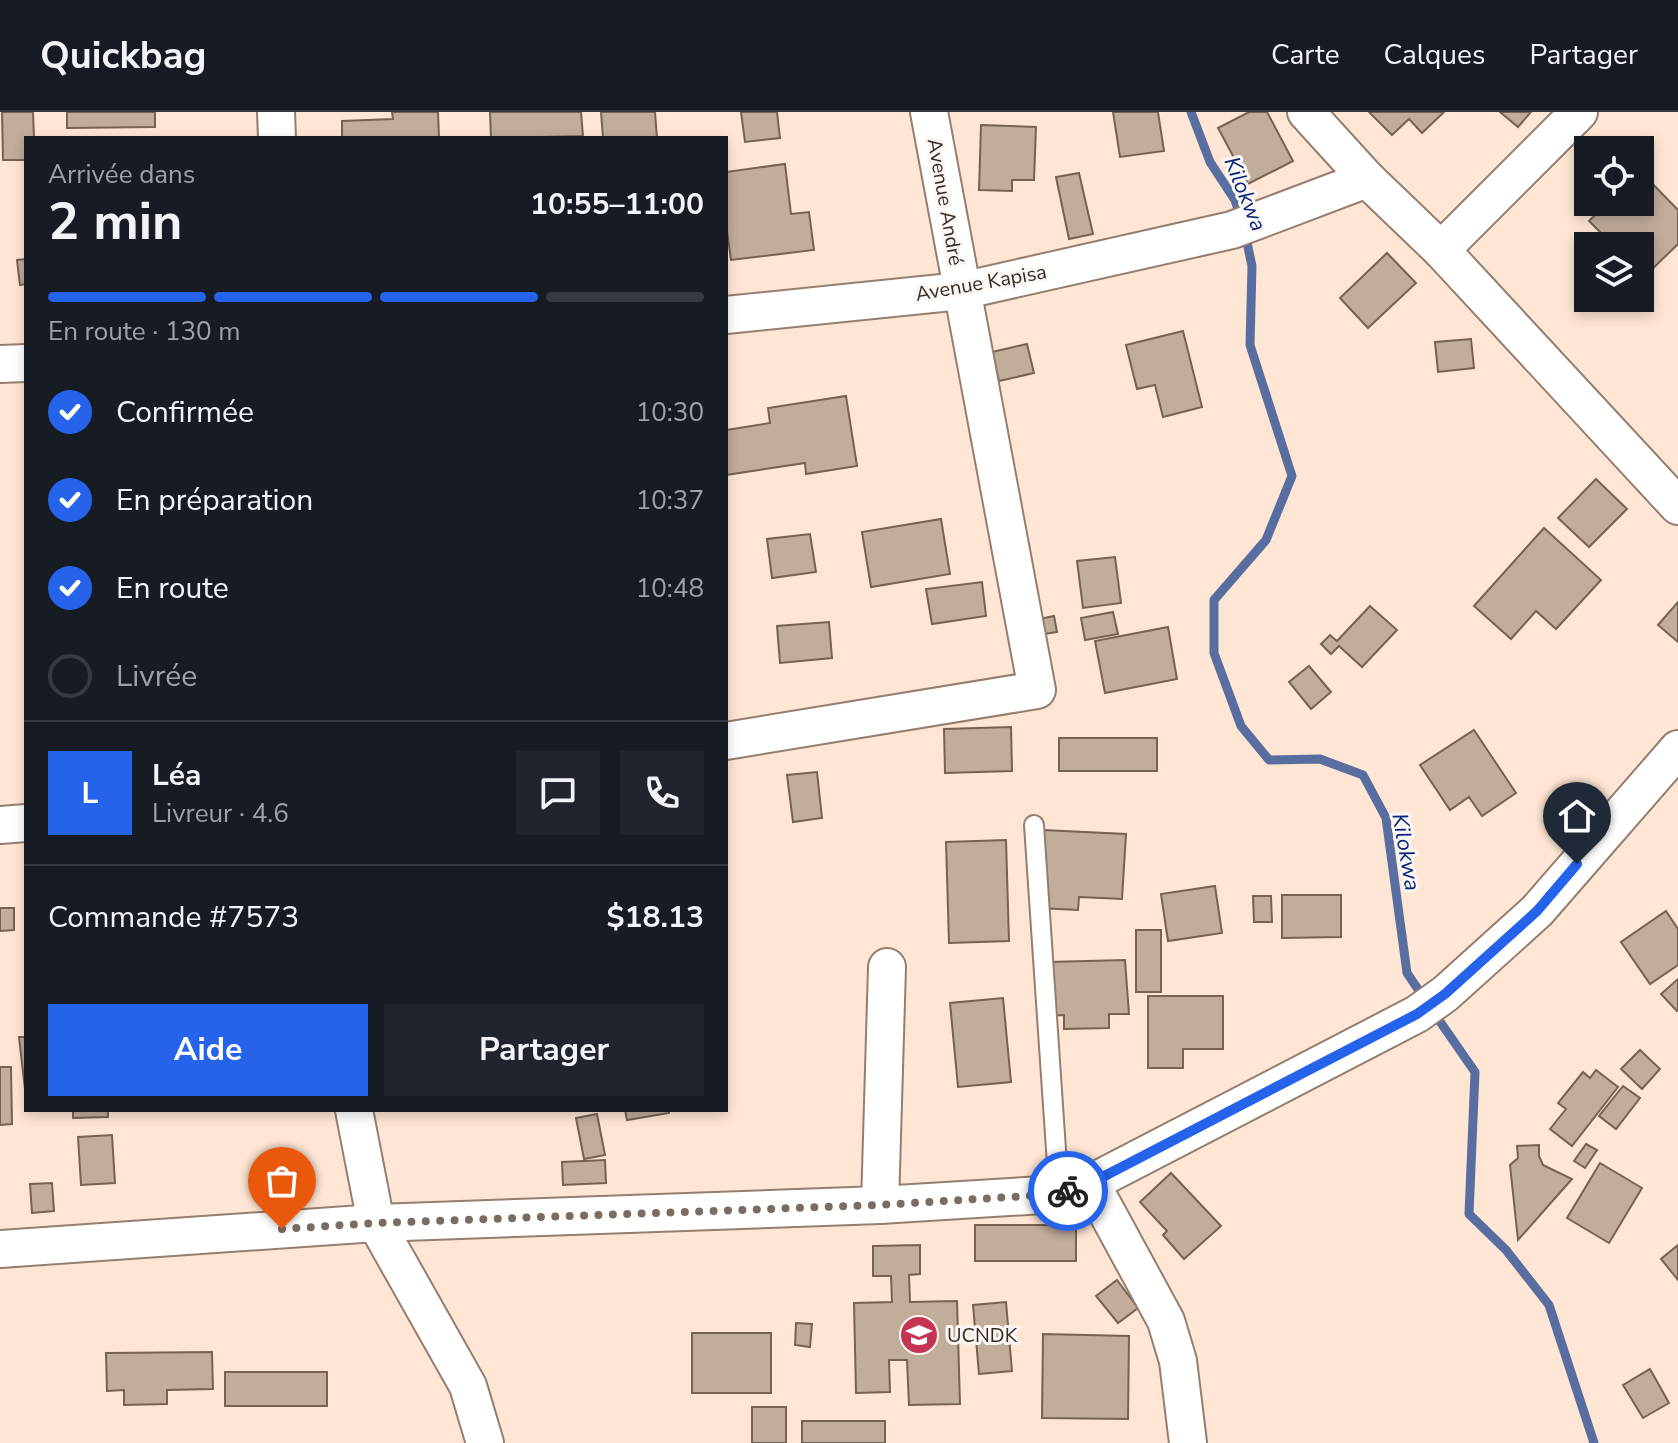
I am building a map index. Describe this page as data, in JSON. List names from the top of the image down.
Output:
{
  "streets": {
    "street": ["Avenue André", "Avenue Kapisa"]
  },
  "crossings": [
    ["Avenue André", "Avenue Kapisa"]
  ],
  "water": ["Kilokwa"],
  "places": {
    "school or university": ["UCNDK"]
  },
  "page": {
    "header": "Quickbag",
    "nav": ["Carte", "Calques", "Partager"],
    "heading": ["2 min", "Arrivée dans", "10:55–11:00"],
    "panel": [
      "Léa",
      "Livreur · 4.6",
      "Commande #7573",
      "$18.13"
    ],
    "bar": "En route · 130 m",
    "list": [
      ["Confirmée", "10:30"],
      ["En préparation", "10:37"],
      ["En route", "10:48"],
      "Livrée"
    ],
    "round": "L",
    "buttons": ["Aide", "Partager"]
  }
}
